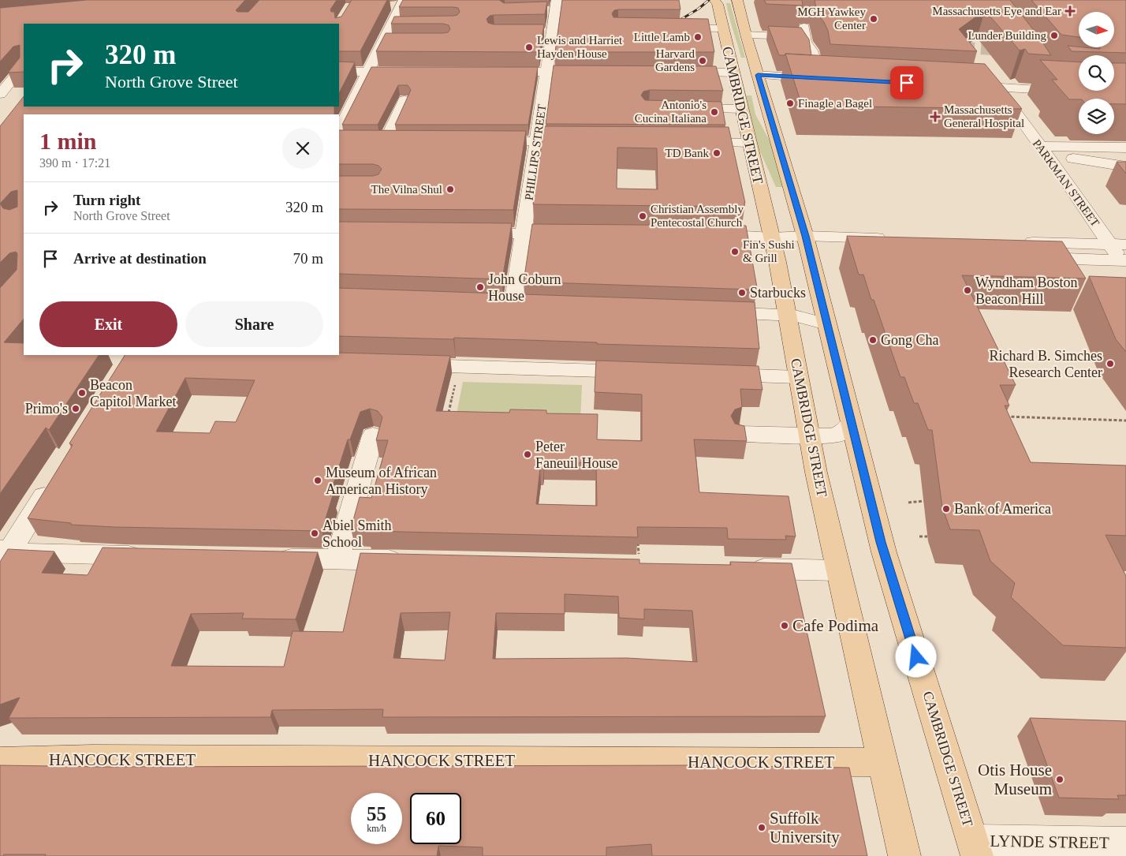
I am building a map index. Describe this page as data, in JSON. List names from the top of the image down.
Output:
{
  "streets": {
    "main road": ["CAMBRIDGE STREET", "HANCOCK STREET"],
    "street": ["PHILLIPS STREET", "PARKMAN STREET", "LYNDE STREET"]
  },
  "crossings": [
    ["CAMBRIDGE STREET", "HANCOCK STREET"],
    ["CAMBRIDGE STREET", "LYNDE STREET"]
  ],
  "places": {
    "health": ["Massachusetts Eye and Ear", "Massachusetts General Hospital"],
    "other": [
      "MGH Yawkey Center",
      "Lunder Building",
      "Little Lamb",
      "Lewis and Harriet Hayden House",
      "Harvard Gardens",
      "Finagle a Bagel",
      "Antonio's Cucina Italiana",
      "TD Bank",
      "The Vilna Shul",
      "Christian Assembly Pentecostal Church",
      "Fin's Sushi & Grill",
      "John Coburn House",
      "Wyndham Boston Beacon Hill",
      "Starbucks",
      "Gong Cha",
      "Richard B. Simches Research Center",
      "Beacon Capitol Market",
      "Primo's",
      "Peter Faneuil House",
      "Museum of African American History",
      "Bank of America",
      "Abiel Smith School",
      "Cafe Podima",
      "Otis House Museum",
      "Suffolk University"
    ]
  },
  "north": "right",
  "page": {
    "turn": ["320 m", "North Grove Street"],
    "heading": ["1 min", "390 m · 17:21"],
    "list": [
      {
        "name": "Turn right",
        "note": "North Grove Street",
        "value": "320 m"
      },
      {
        "name": "Arrive at destination",
        "value": "70 m"
      }
    ],
    "buttons": ["Exit", "Share"],
    "speed": "55 km/h",
    "limit": "60"
  }
}
